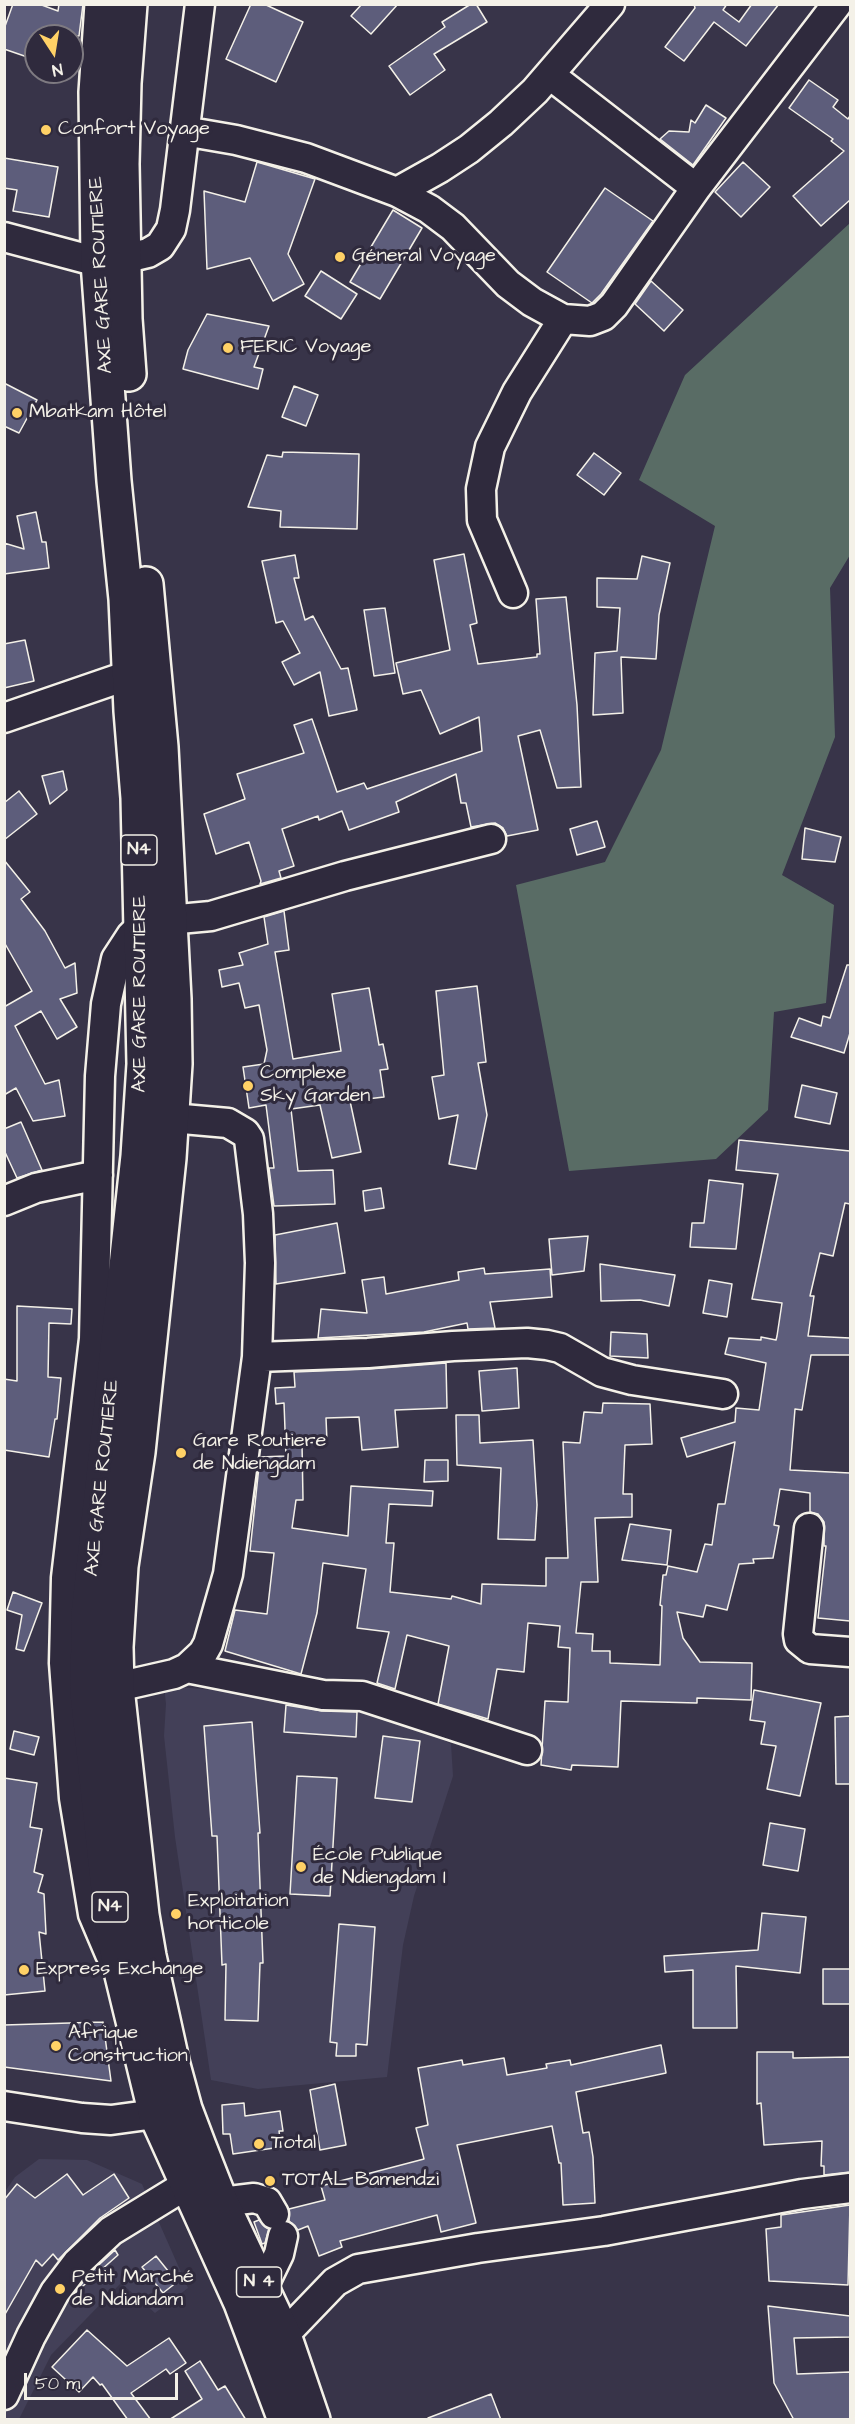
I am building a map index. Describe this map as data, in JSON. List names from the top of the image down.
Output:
{
  "streets": {
    "highway": ["AXE GARE ROUTIERE", "N4", "N 4"]
  },
  "crossings": [
    ["AXE GARE ROUTIERE", "N4"],
    ["N4", "N 4"]
  ],
  "places": [
    "Confort Voyage",
    "Géneral Voyage",
    "FERIC Voyage",
    "Mbatkam Hôtel",
    "Complexe Sky Garden",
    "Gare Routiere de Ndiengdam",
    "École Publique de Ndiengdam I",
    "Exploitation horticole",
    "Express Exchange",
    "Afrique Construction",
    "Total",
    "TOTAL Bamendzi",
    "Petit Marché de Ndiandam"
  ],
  "scale_bar": "50 m",
  "north": "bottom"
}
